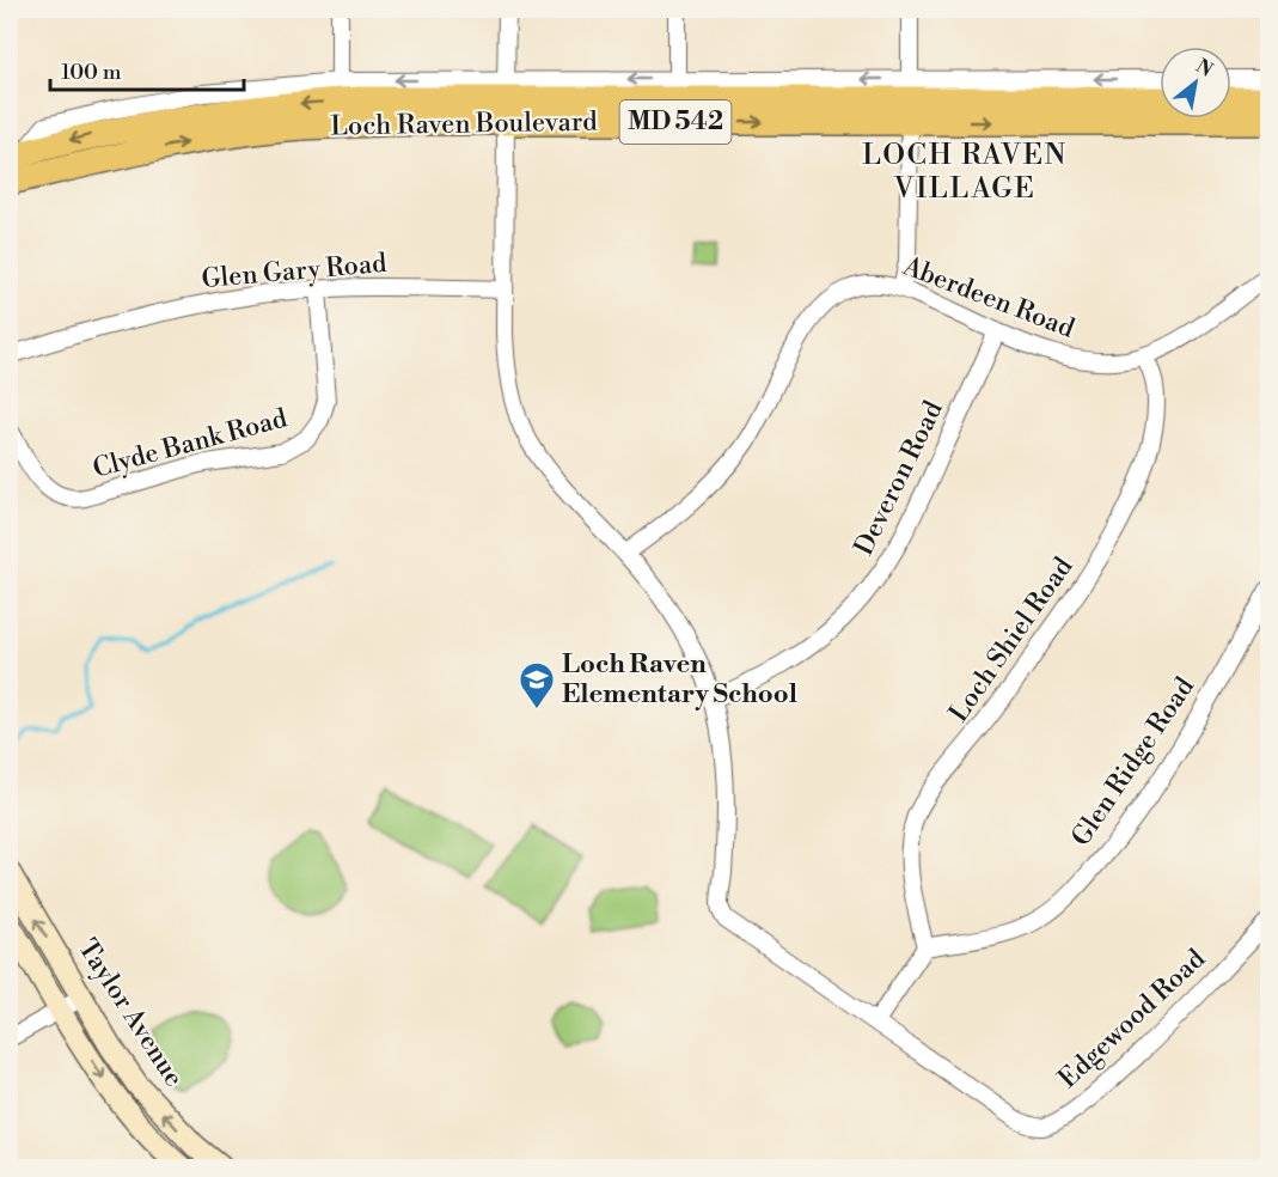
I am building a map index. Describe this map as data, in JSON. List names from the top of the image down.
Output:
{
  "streets": {
    "main road": ["MD 542", "Loch Raven Boulevard", "Taylor Avenue"],
    "street": [
      "Glen Gary Road",
      "Aberdeen Road",
      "Clyde Bank Road",
      "Deveron Road",
      "Loch Shiel Road",
      "Glen Ridge Road",
      "Edgewood Road"
    ]
  },
  "crossings": [
    ["Glen Gary Road", "Clyde Bank Road"],
    ["Aberdeen Road", "Deveron Road"],
    ["Aberdeen Road", "Loch Shiel Road"],
    ["Loch Shiel Road", "Glen Ridge Road"]
  ],
  "districts": ["LOCH RAVEN VILLAGE"],
  "places": {
    "school or university": ["Loch Raven Elementary School"]
  },
  "scale_bar": "100 m",
  "north": "top right"
}
